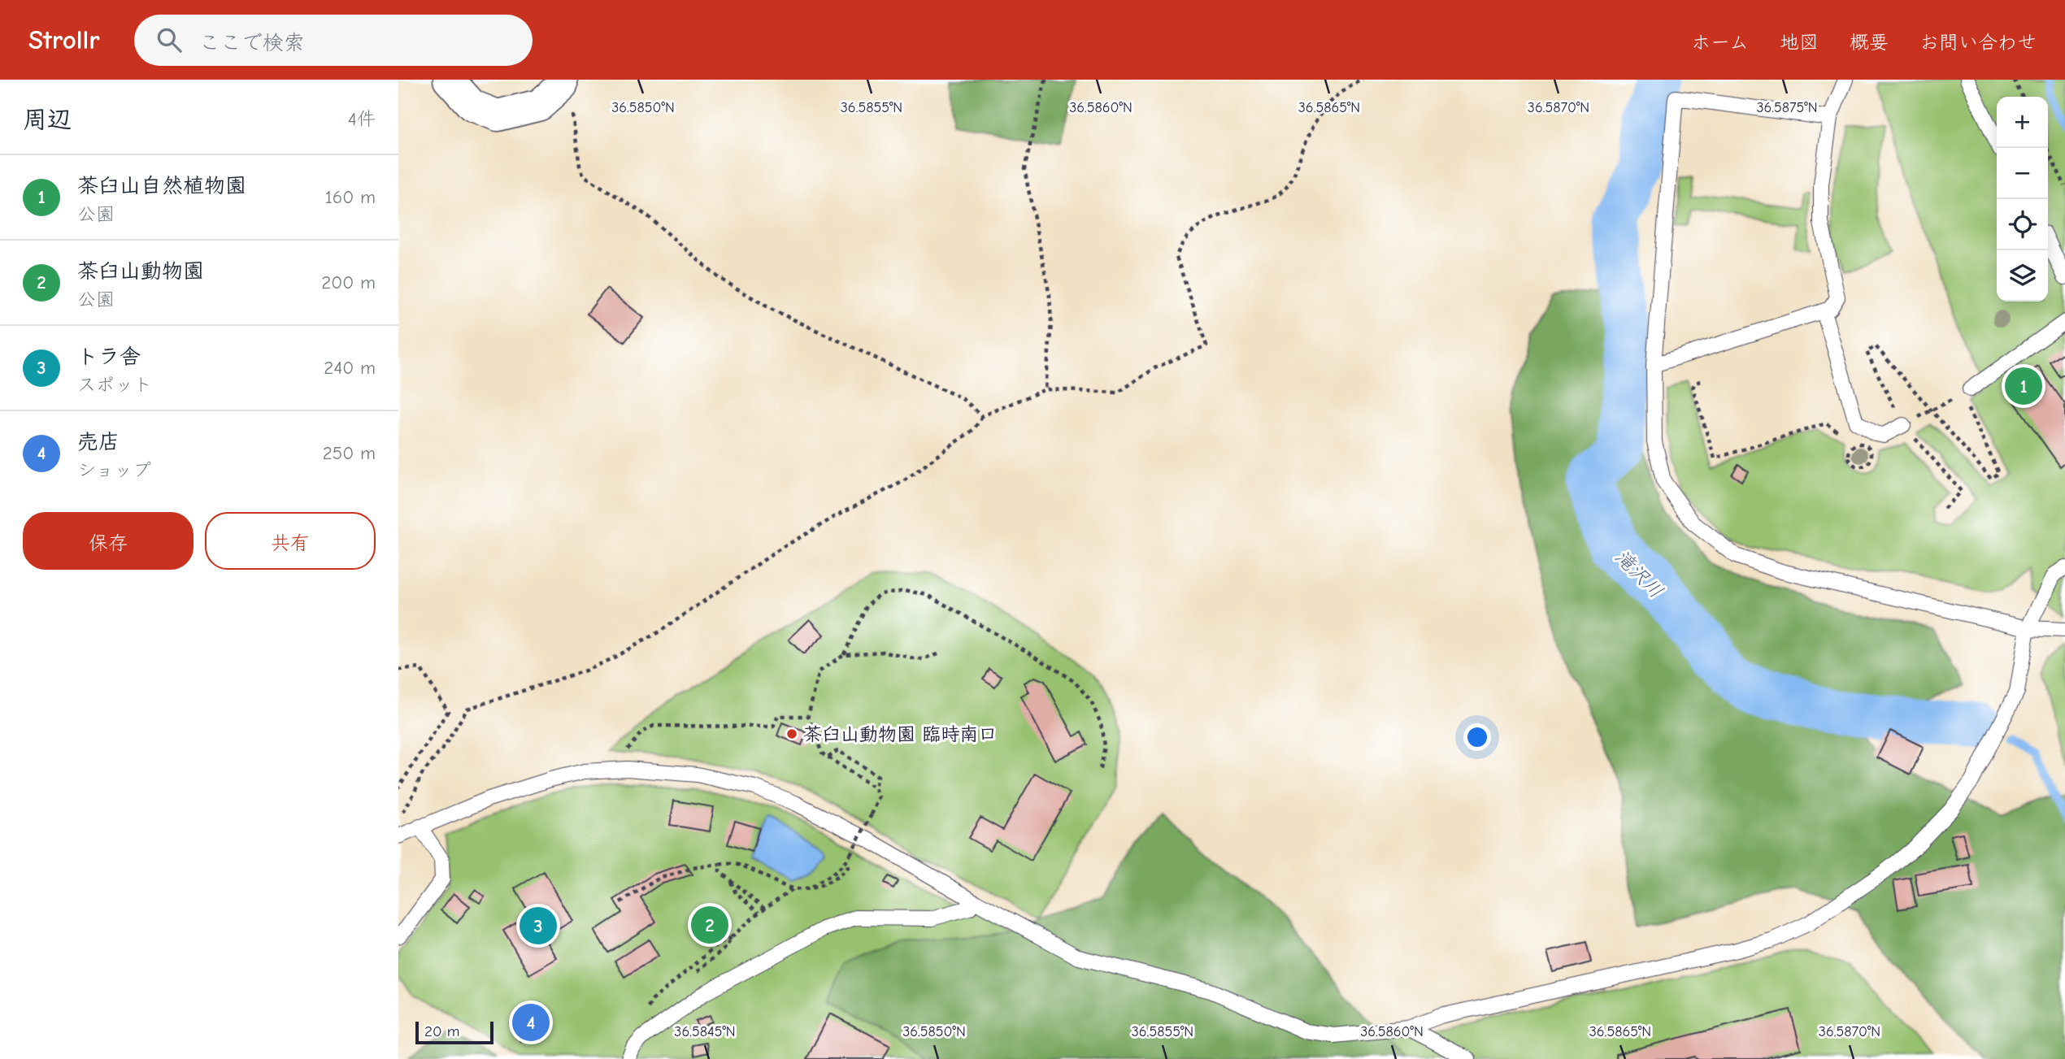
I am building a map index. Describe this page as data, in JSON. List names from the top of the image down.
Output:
{
  "water": ["滝沢川"],
  "places": ["茶臼山動物園 臨時南口"],
  "scale_bar": "20 m",
  "page": {
    "header": "Strollr",
    "search": "ここで検索",
    "nav": [
      "ホーム",
      "地図",
      "概要",
      "お問い合わせ"
    ],
    "heading": ["周辺", "4件"],
    "map_buttons": ["+", "−"],
    "list": [
      {
        "mark": "1",
        "name": "茶臼山自然植物園",
        "note": "公園",
        "value": "160 m"
      },
      {
        "mark": "2",
        "name": "茶臼山動物園",
        "note": "公園",
        "value": "200 m"
      },
      {
        "mark": "3",
        "name": "トラ舎",
        "note": "スポット",
        "value": "240 m"
      },
      {
        "mark": "4",
        "name": "売店",
        "note": "ショップ",
        "value": "250 m"
      }
    ],
    "pins": [
      "1",
      "2",
      "3",
      "4"
    ],
    "buttons": ["保存", "共有"],
    "scale": "20 m"
  },
  "coordinates": [
    "36.5850°N",
    "36.5855°N",
    "36.5860°N",
    "36.5865°N",
    "36.5870°N",
    "36.5875°N",
    "36.5845°N"
  ]
}
